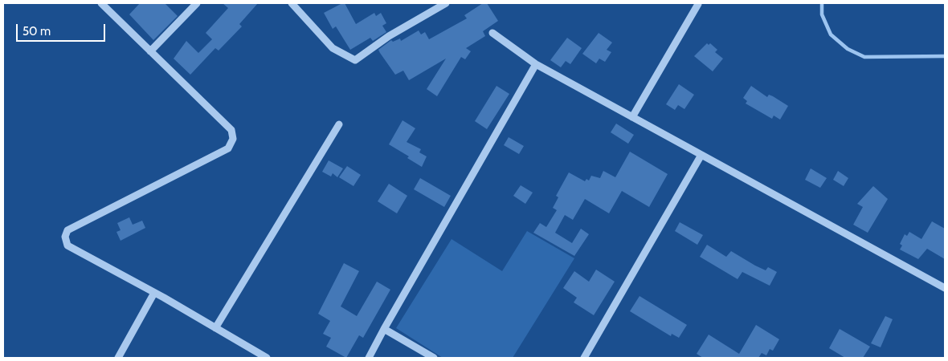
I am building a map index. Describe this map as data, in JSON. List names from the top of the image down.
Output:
{
  "scale_bar": "50 m"
}
